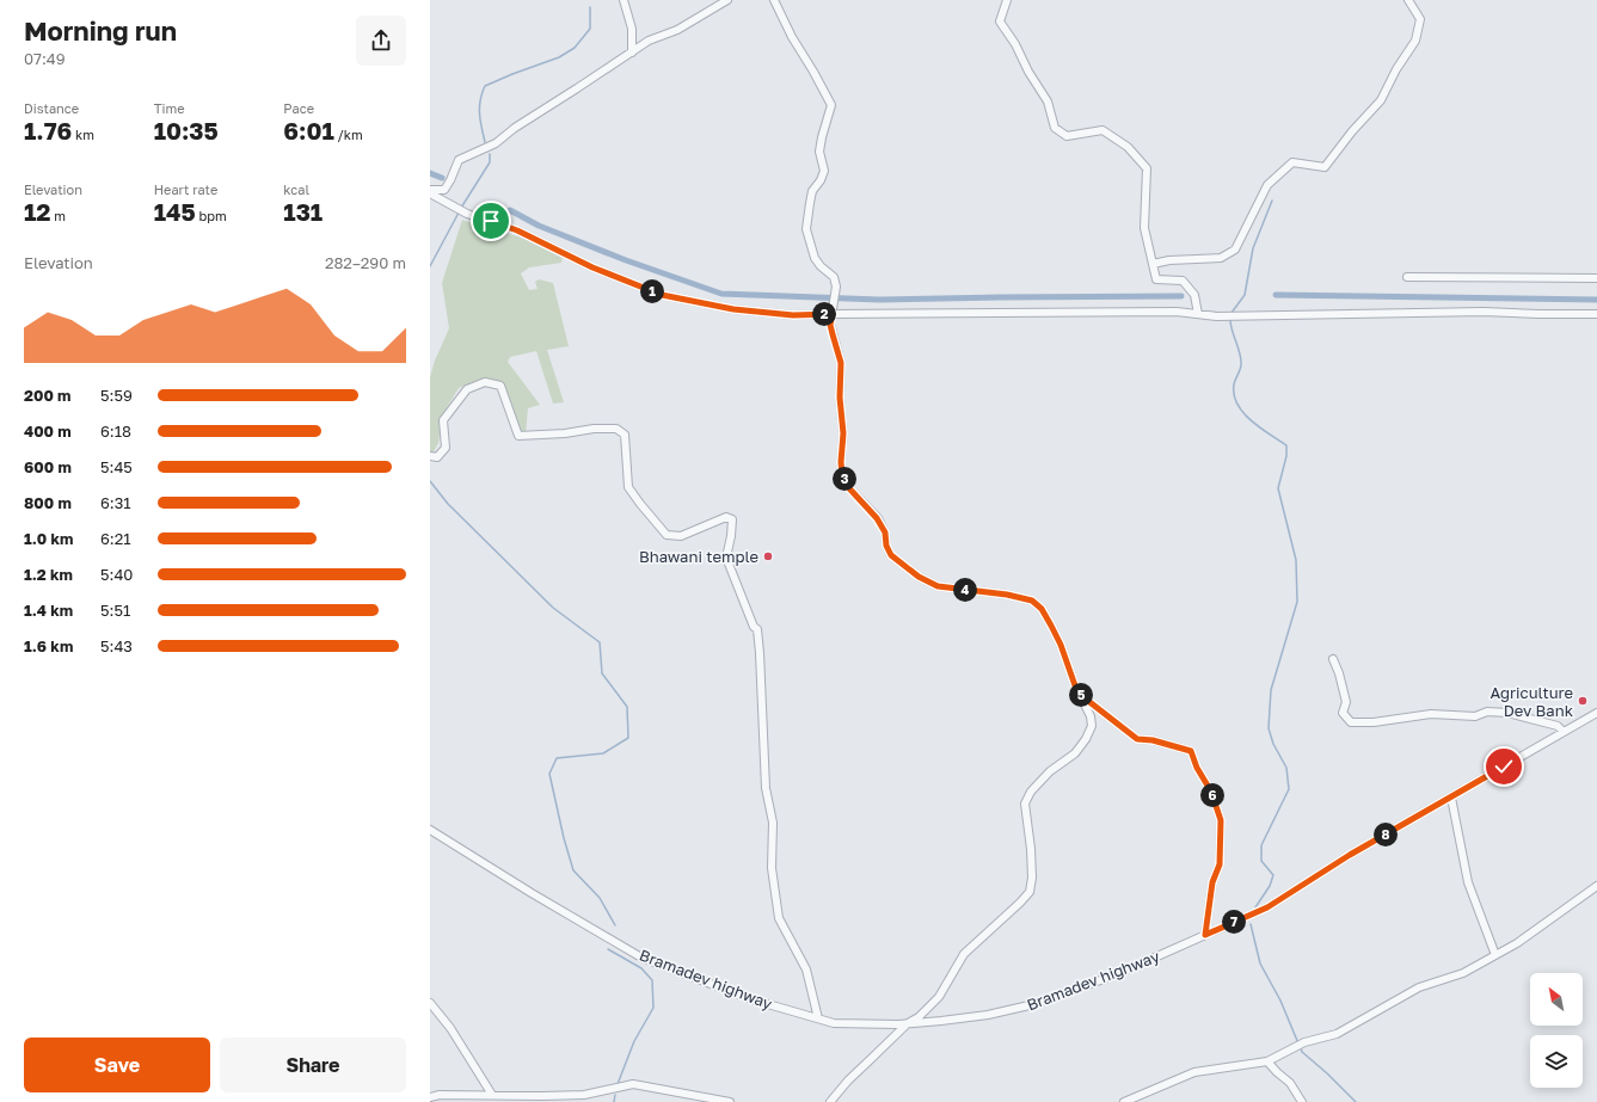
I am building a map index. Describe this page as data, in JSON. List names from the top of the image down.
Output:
{
  "streets": {
    "street": ["Bramadev highway"]
  },
  "places": ["Bhawani temple", "Agriculture Dev Bank"],
  "north": "top left",
  "page": {
    "heading": ["Morning run", "07:49"],
    "stats": [
      ["Distance", "1.76 km"],
      ["Time", "10:35"],
      ["Pace", "6:01 /km"],
      ["Elevation", "12 m"],
      ["Heart rate", "145 bpm"],
      ["kcal", "131"]
    ],
    "chart": ["Elevation", "282–290 m"],
    "pins": [
      "1",
      "2",
      "3",
      "4",
      "5",
      "6",
      "8",
      "7"
    ],
    "list": [
      {
        "name": "200 m",
        "note": "5:59"
      },
      {
        "name": "400 m",
        "note": "6:18"
      },
      {
        "name": "600 m",
        "note": "5:45"
      },
      {
        "name": "800 m",
        "note": "6:31"
      },
      {
        "name": "1.0 km",
        "note": "6:21"
      },
      {
        "name": "1.2 km",
        "note": "5:40"
      },
      {
        "name": "1.4 km",
        "note": "5:51"
      },
      {
        "name": "1.6 km",
        "note": "5:43"
      }
    ],
    "buttons": ["Save", "Share"]
  }
}
